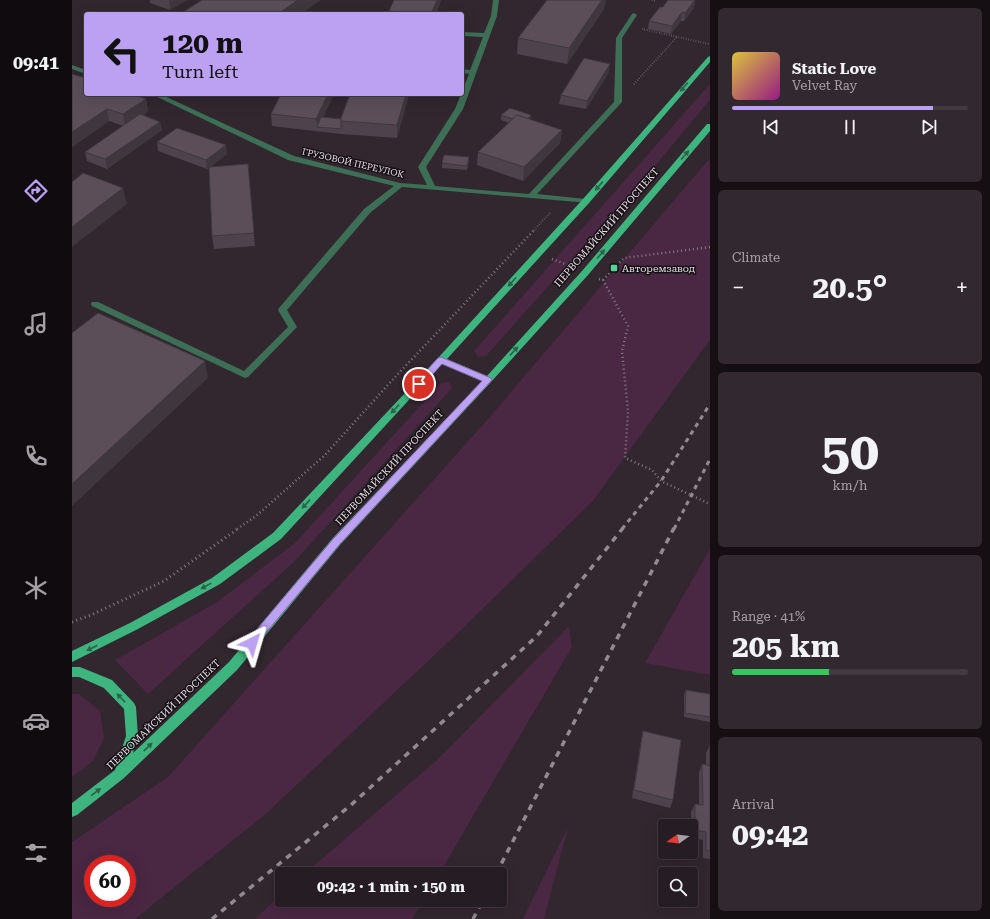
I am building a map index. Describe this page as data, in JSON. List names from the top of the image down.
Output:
{
  "streets": {
    "main road": ["ПЕРВОМАЙСКИЙ ПРОСПЕКТ"],
    "lane": ["ГРУЗОВОЙ ПЕРЕУЛОК"]
  },
  "places": {
    "transit": ["Авторемзавод"]
  },
  "north": "left",
  "page": {
    "tabs": "09:41",
    "turn": ["120 m", "Turn left"],
    "song": ["Static Love", "Velvet Ray"],
    "tile": [
      "Climate",
      ["50", "km/h"],
      ["Range · 41%", "205 km"],
      ["Arrival", "09:42"]
    ],
    "heat": ["−", "20.5°", "+"],
    "limit": "60",
    "trip": "09:42 · 1 min · 150 m"
  }
}
